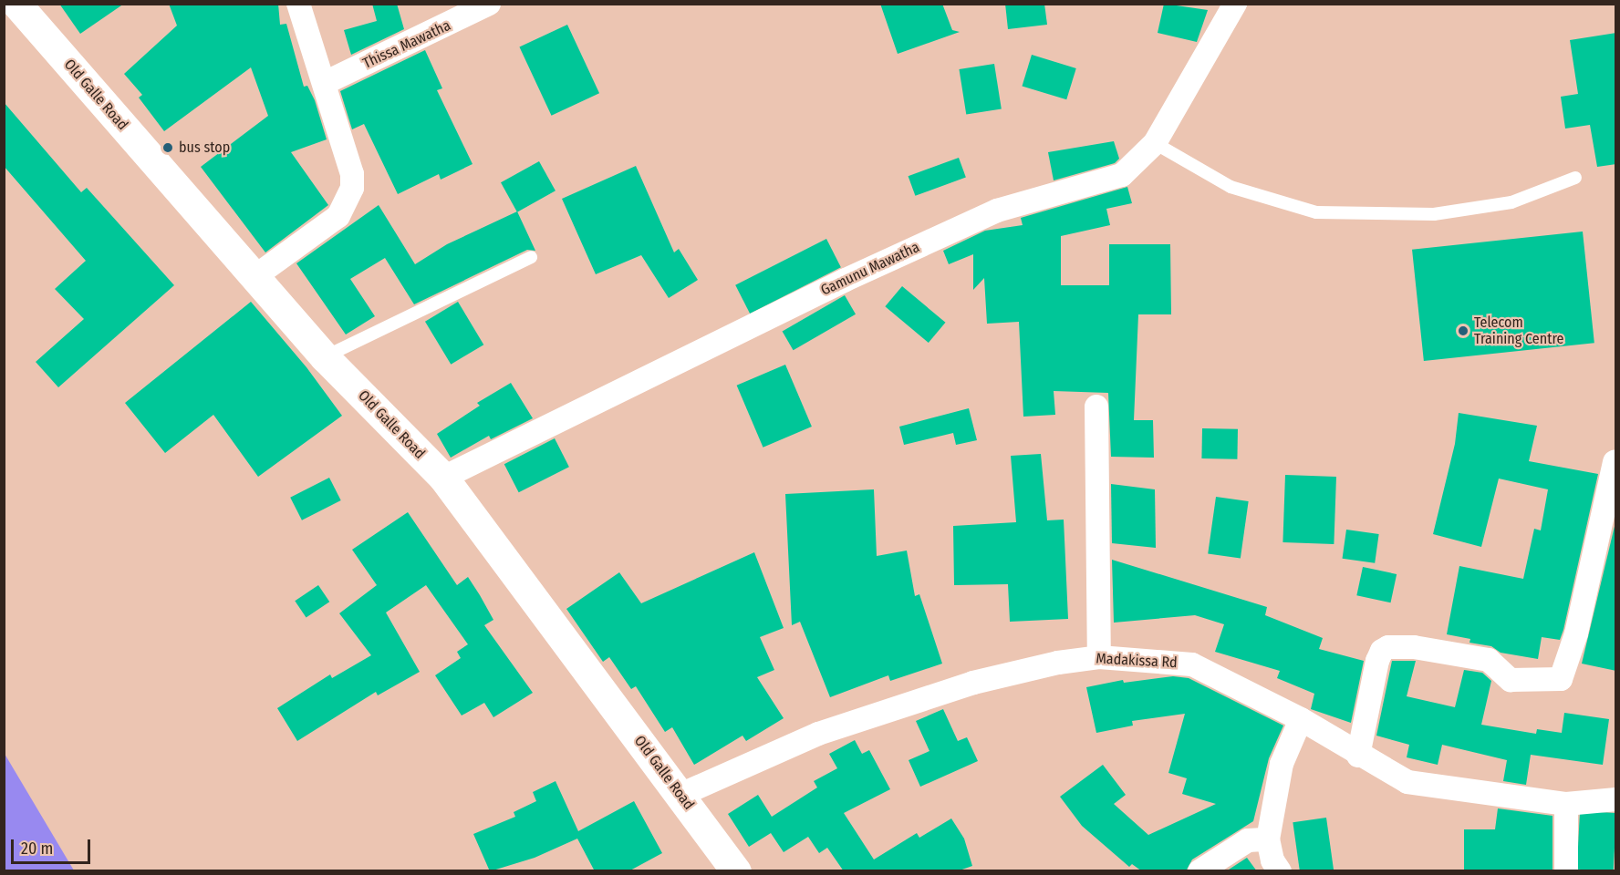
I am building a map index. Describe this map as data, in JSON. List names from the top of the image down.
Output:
{
  "streets": {
    "highway": ["Old Galle Road"],
    "street": ["Thissa Mawatha", "Gamunu Mawatha", "Madakissa Rd"]
  },
  "crossings": [
    ["Old Galle Road", "Gamunu Mawatha"],
    ["Old Galle Road", "Madakissa Rd"]
  ],
  "places": ["bus stop", "Telecom Training Centre"],
  "scale_bar": "20 m"
}
